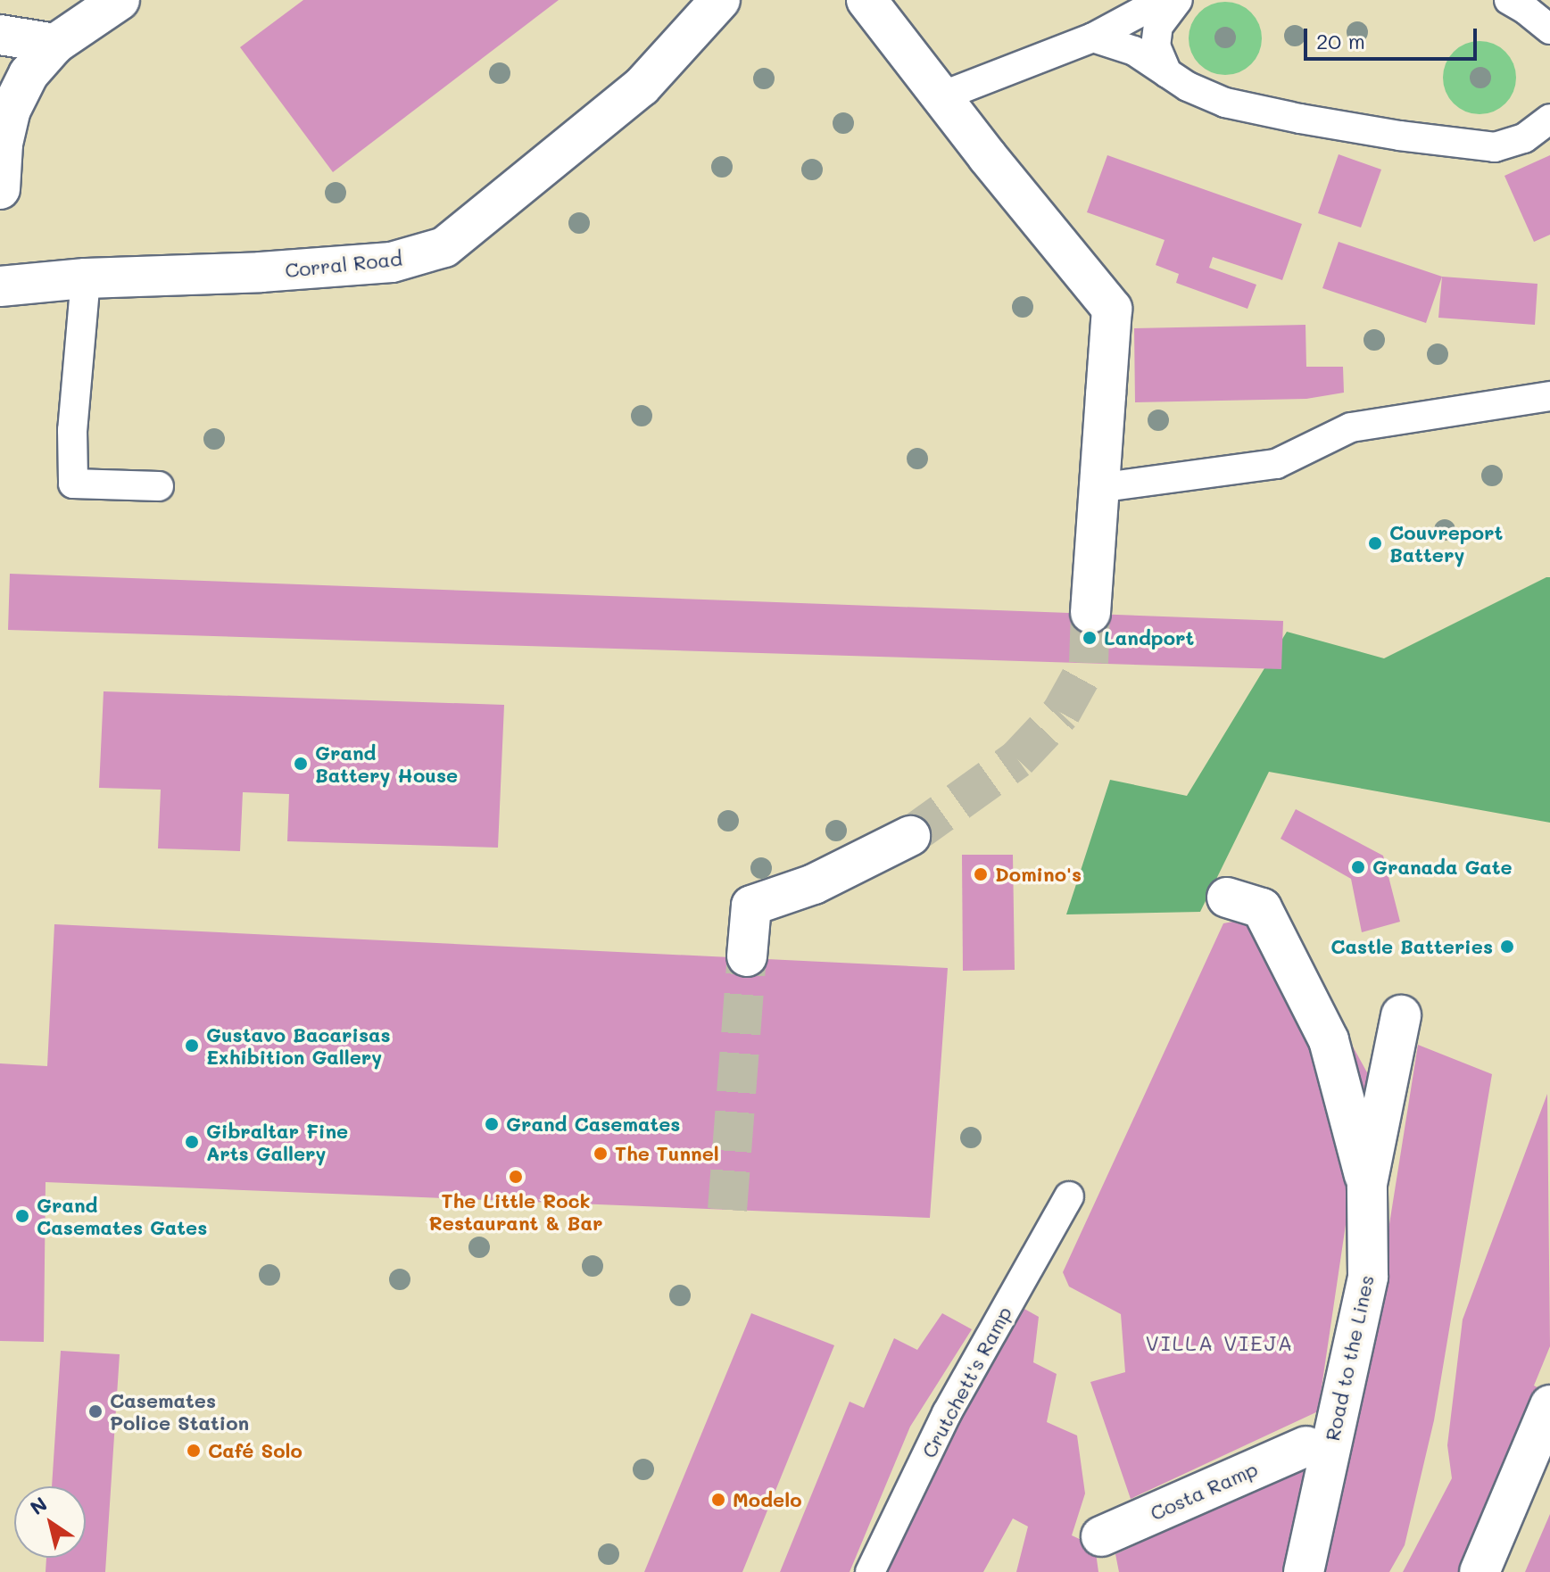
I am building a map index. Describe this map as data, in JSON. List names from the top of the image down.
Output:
{
  "streets": {
    "street": ["Corral Road", "Road to the Lines", "Costa Ramp"],
    "lane": ["Crutchett's Ramp"]
  },
  "districts": ["VILLA VIEJA"],
  "places": [
    "Couvreport Battery",
    "Landport",
    "Grand Battery House",
    "Granada Gate",
    "Domino's",
    "Castle Batteries",
    "Gustavo Bacarisas Exhibition Gallery",
    "Grand Casemates",
    "Gibraltar Fine Arts Gallery",
    "The Tunnel",
    "The Little Rock Restaurant & Bar",
    "Grand Casemates Gates",
    "Casemates Police Station",
    "Café Solo",
    "Modelo"
  ],
  "scale_bar": "20 m",
  "north": "top left"
}
